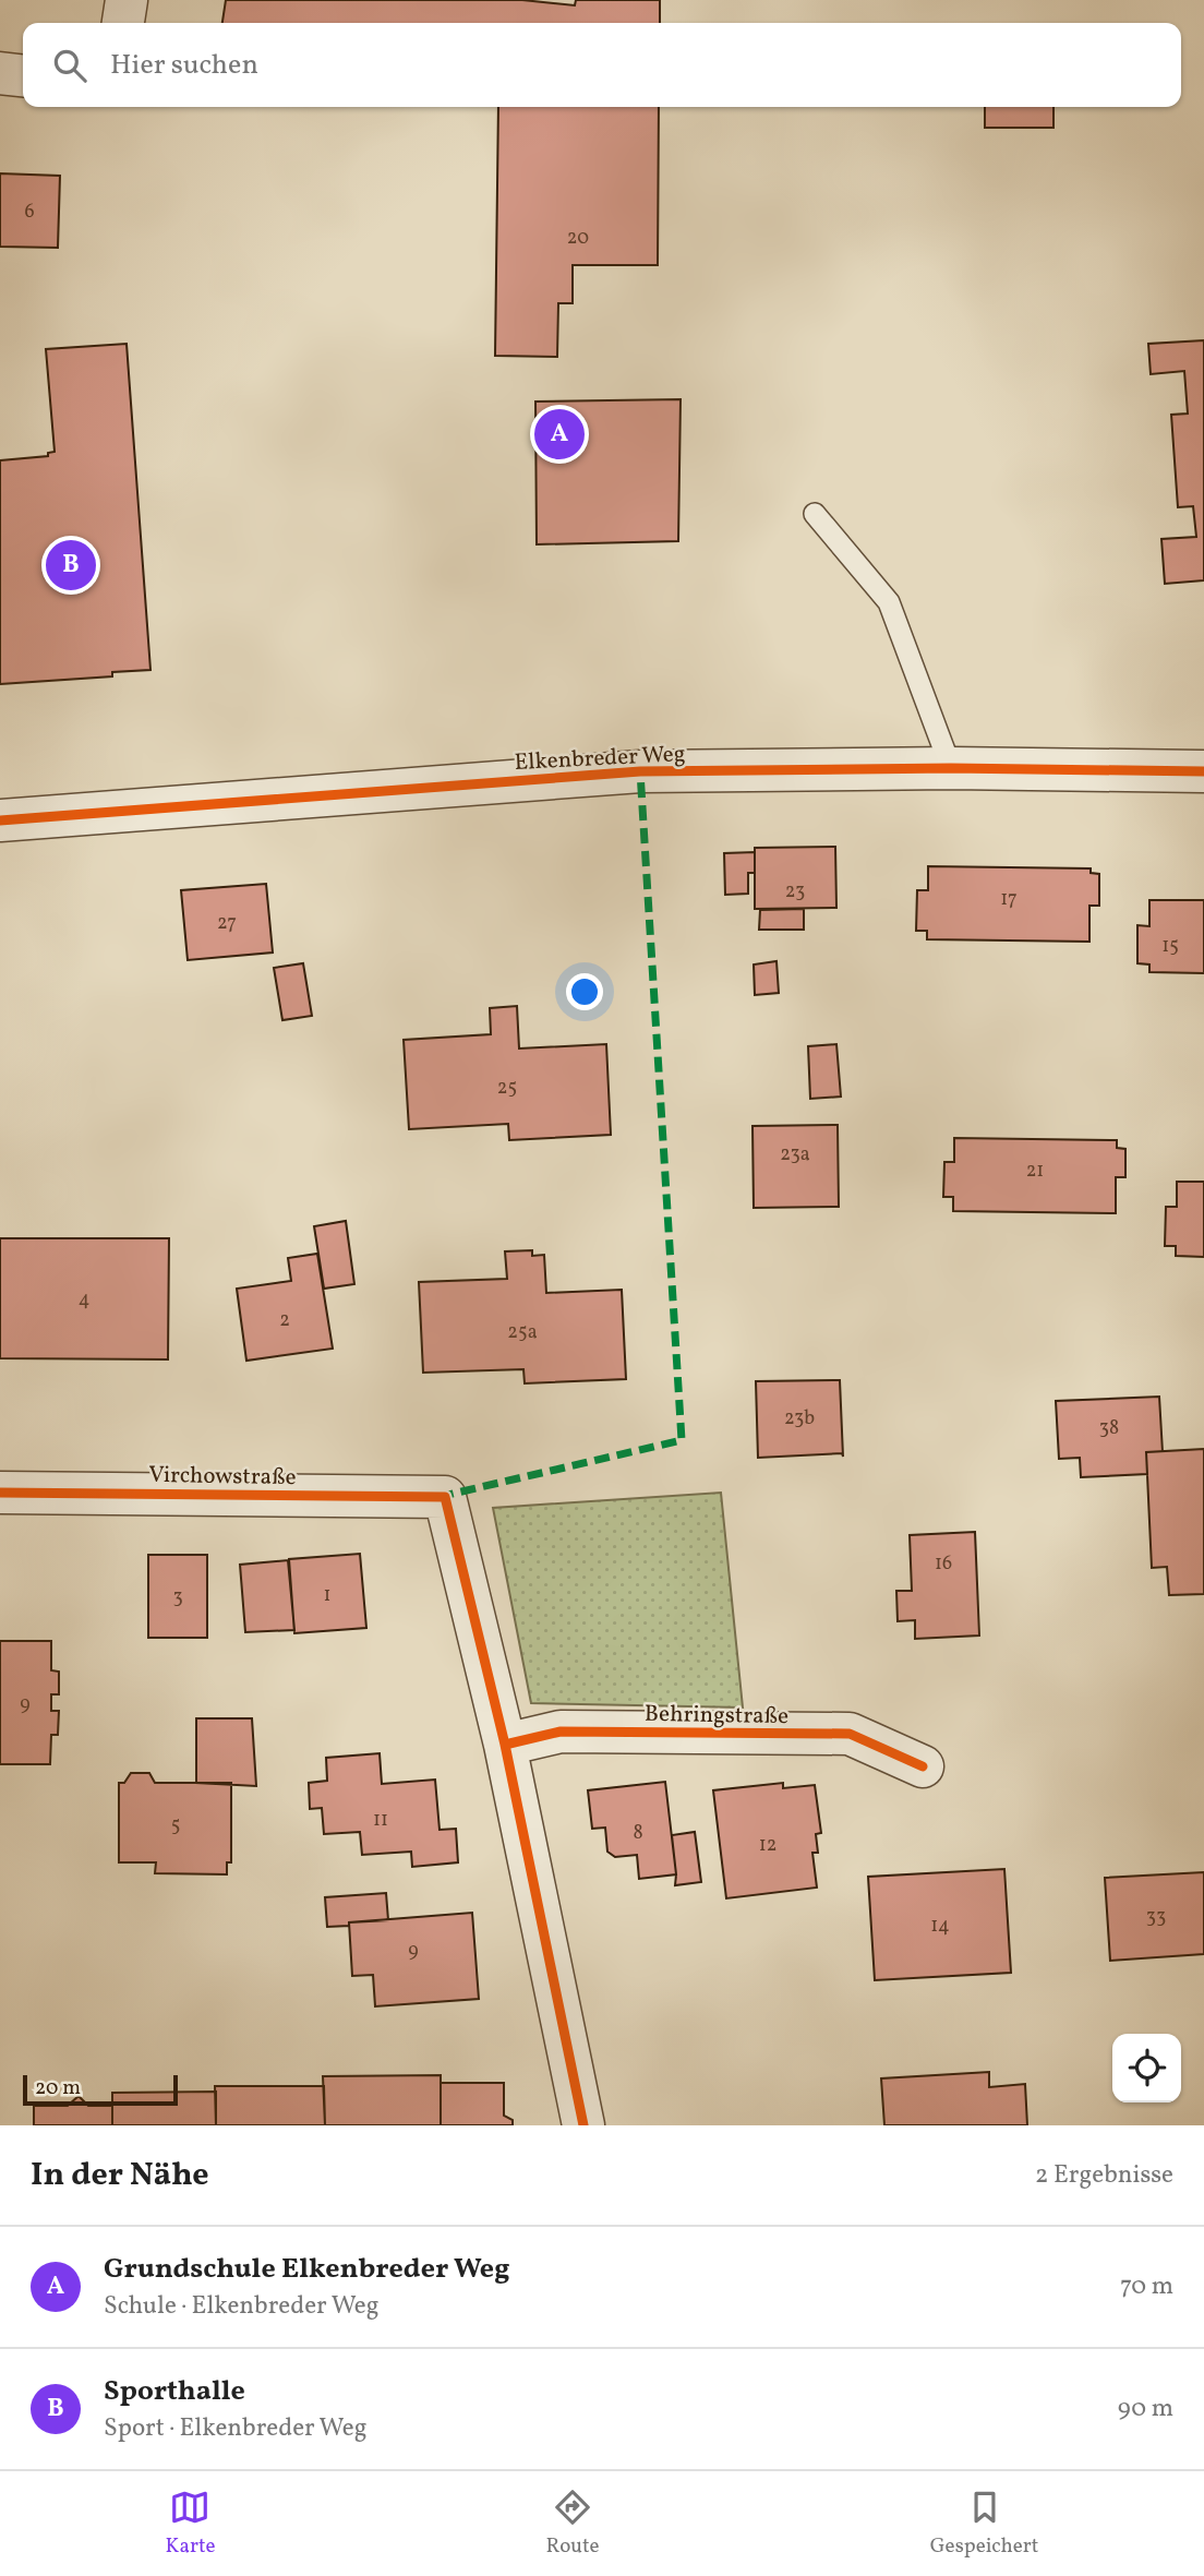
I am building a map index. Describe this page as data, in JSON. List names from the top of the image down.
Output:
{
  "streets": {
    "street": ["Elkenbreder Weg", "Virchowstraße", "Behringstraße"]
  },
  "crossings": [
    ["Virchowstraße", "Behringstraße"]
  ],
  "house_numbers": [
    "6",
    "20",
    "23",
    "17",
    "27",
    "15",
    "25",
    "23a",
    "21",
    "4",
    "2",
    "25a",
    "23b",
    "38",
    "16",
    "1",
    "3",
    "9",
    "11",
    "5",
    "8",
    "12",
    "33",
    "14",
    "9"
  ],
  "scale_bar": "20 m",
  "page": {
    "search": "Hier suchen",
    "pins": ["A", "B"],
    "scale": "20 m",
    "heading": ["In der Nähe", "2 Ergebnisse"],
    "list": [
      {
        "mark": "A",
        "name": "Grundschule Elkenbreder Weg",
        "note": "Schule · Elkenbreder Weg",
        "value": "70 m"
      },
      {
        "mark": "B",
        "name": "Sporthalle",
        "note": "Sport · Elkenbreder Weg",
        "value": "90 m"
      }
    ],
    "nav": ["Karte", "Route", "Gespeichert"]
  }
}
